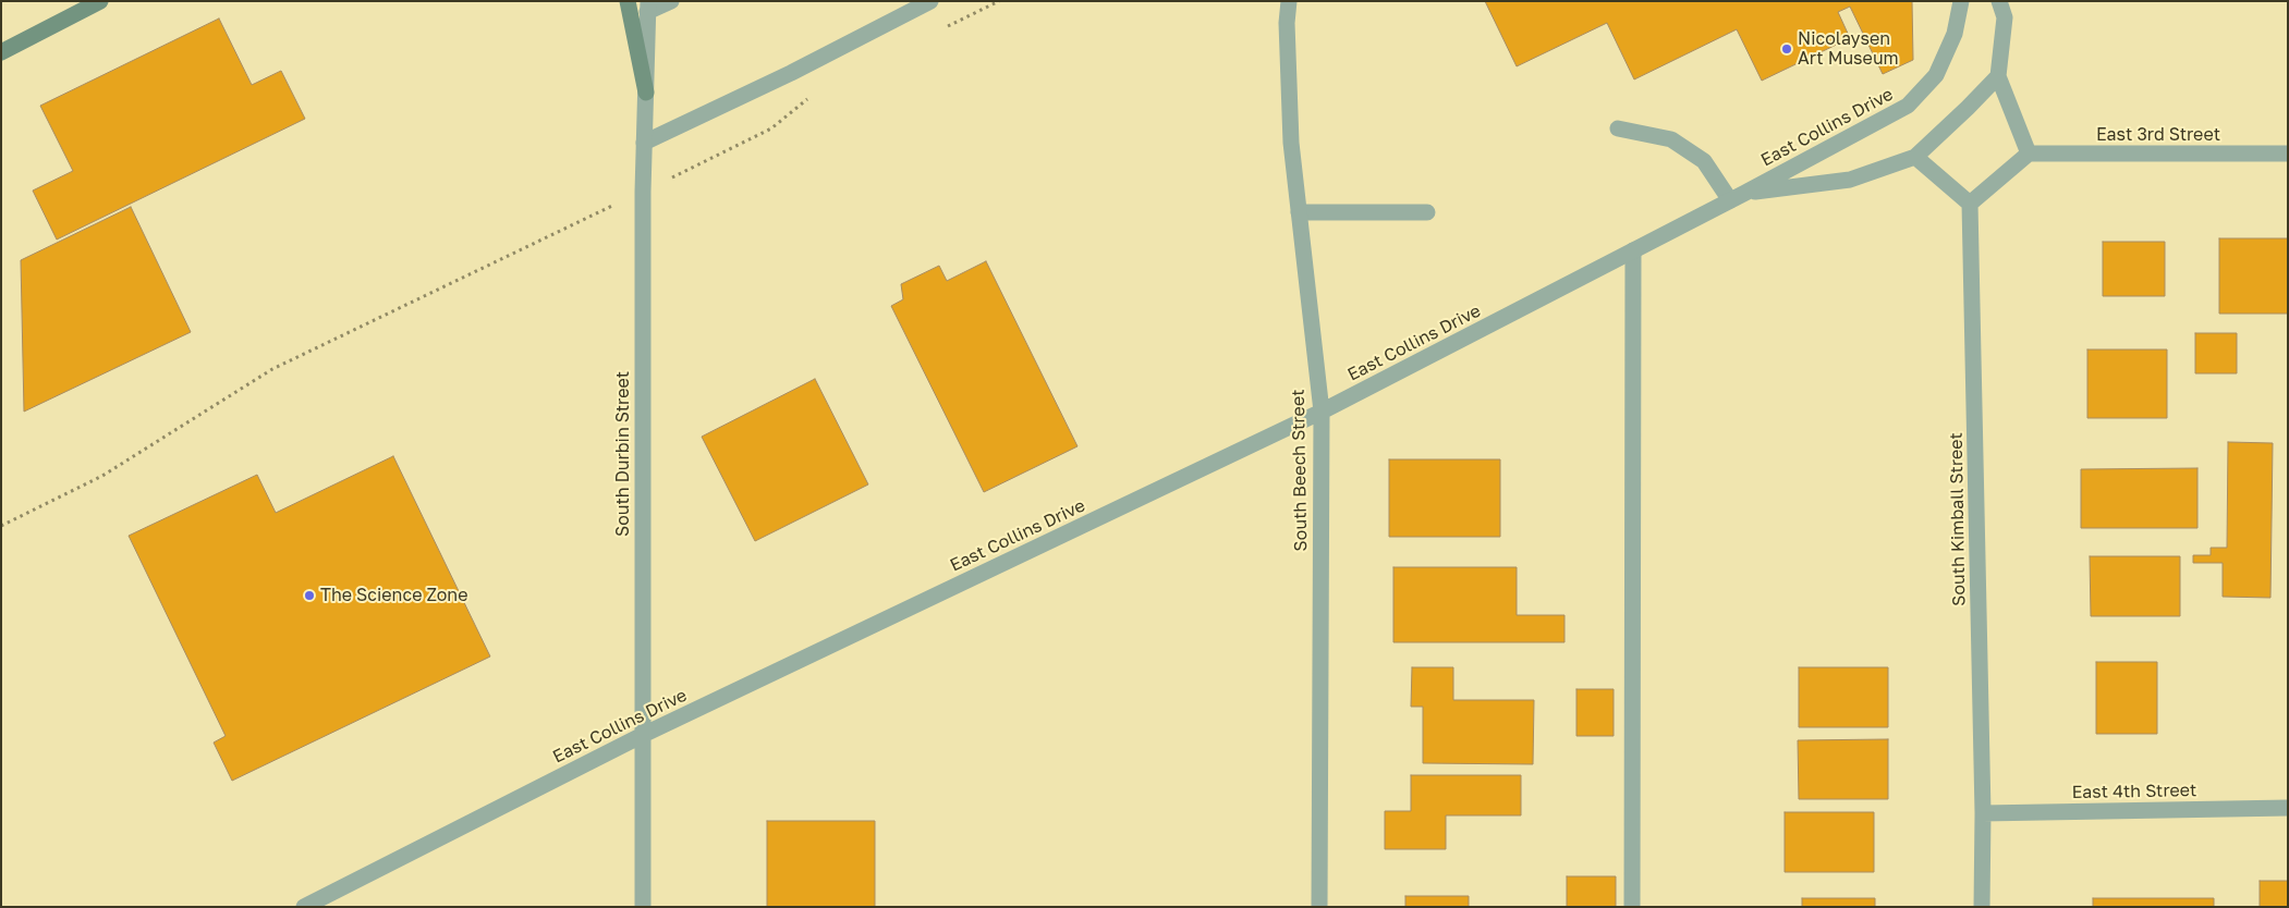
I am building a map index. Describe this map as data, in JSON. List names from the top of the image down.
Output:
{
  "streets": {
    "street": [
      "East Collins Drive",
      "East 3rd Street",
      "South Durbin Street",
      "South Beech Street",
      "South Kimball Street",
      "East 4th Street"
    ]
  },
  "crossings": [
    ["East Collins Drive", "South Durbin Street"],
    ["East Collins Drive", "South Beech Street"],
    ["South Kimball Street", "East 4th Street"]
  ],
  "places": ["Nicolaysen Art Museum", "The Science Zone"]
}
